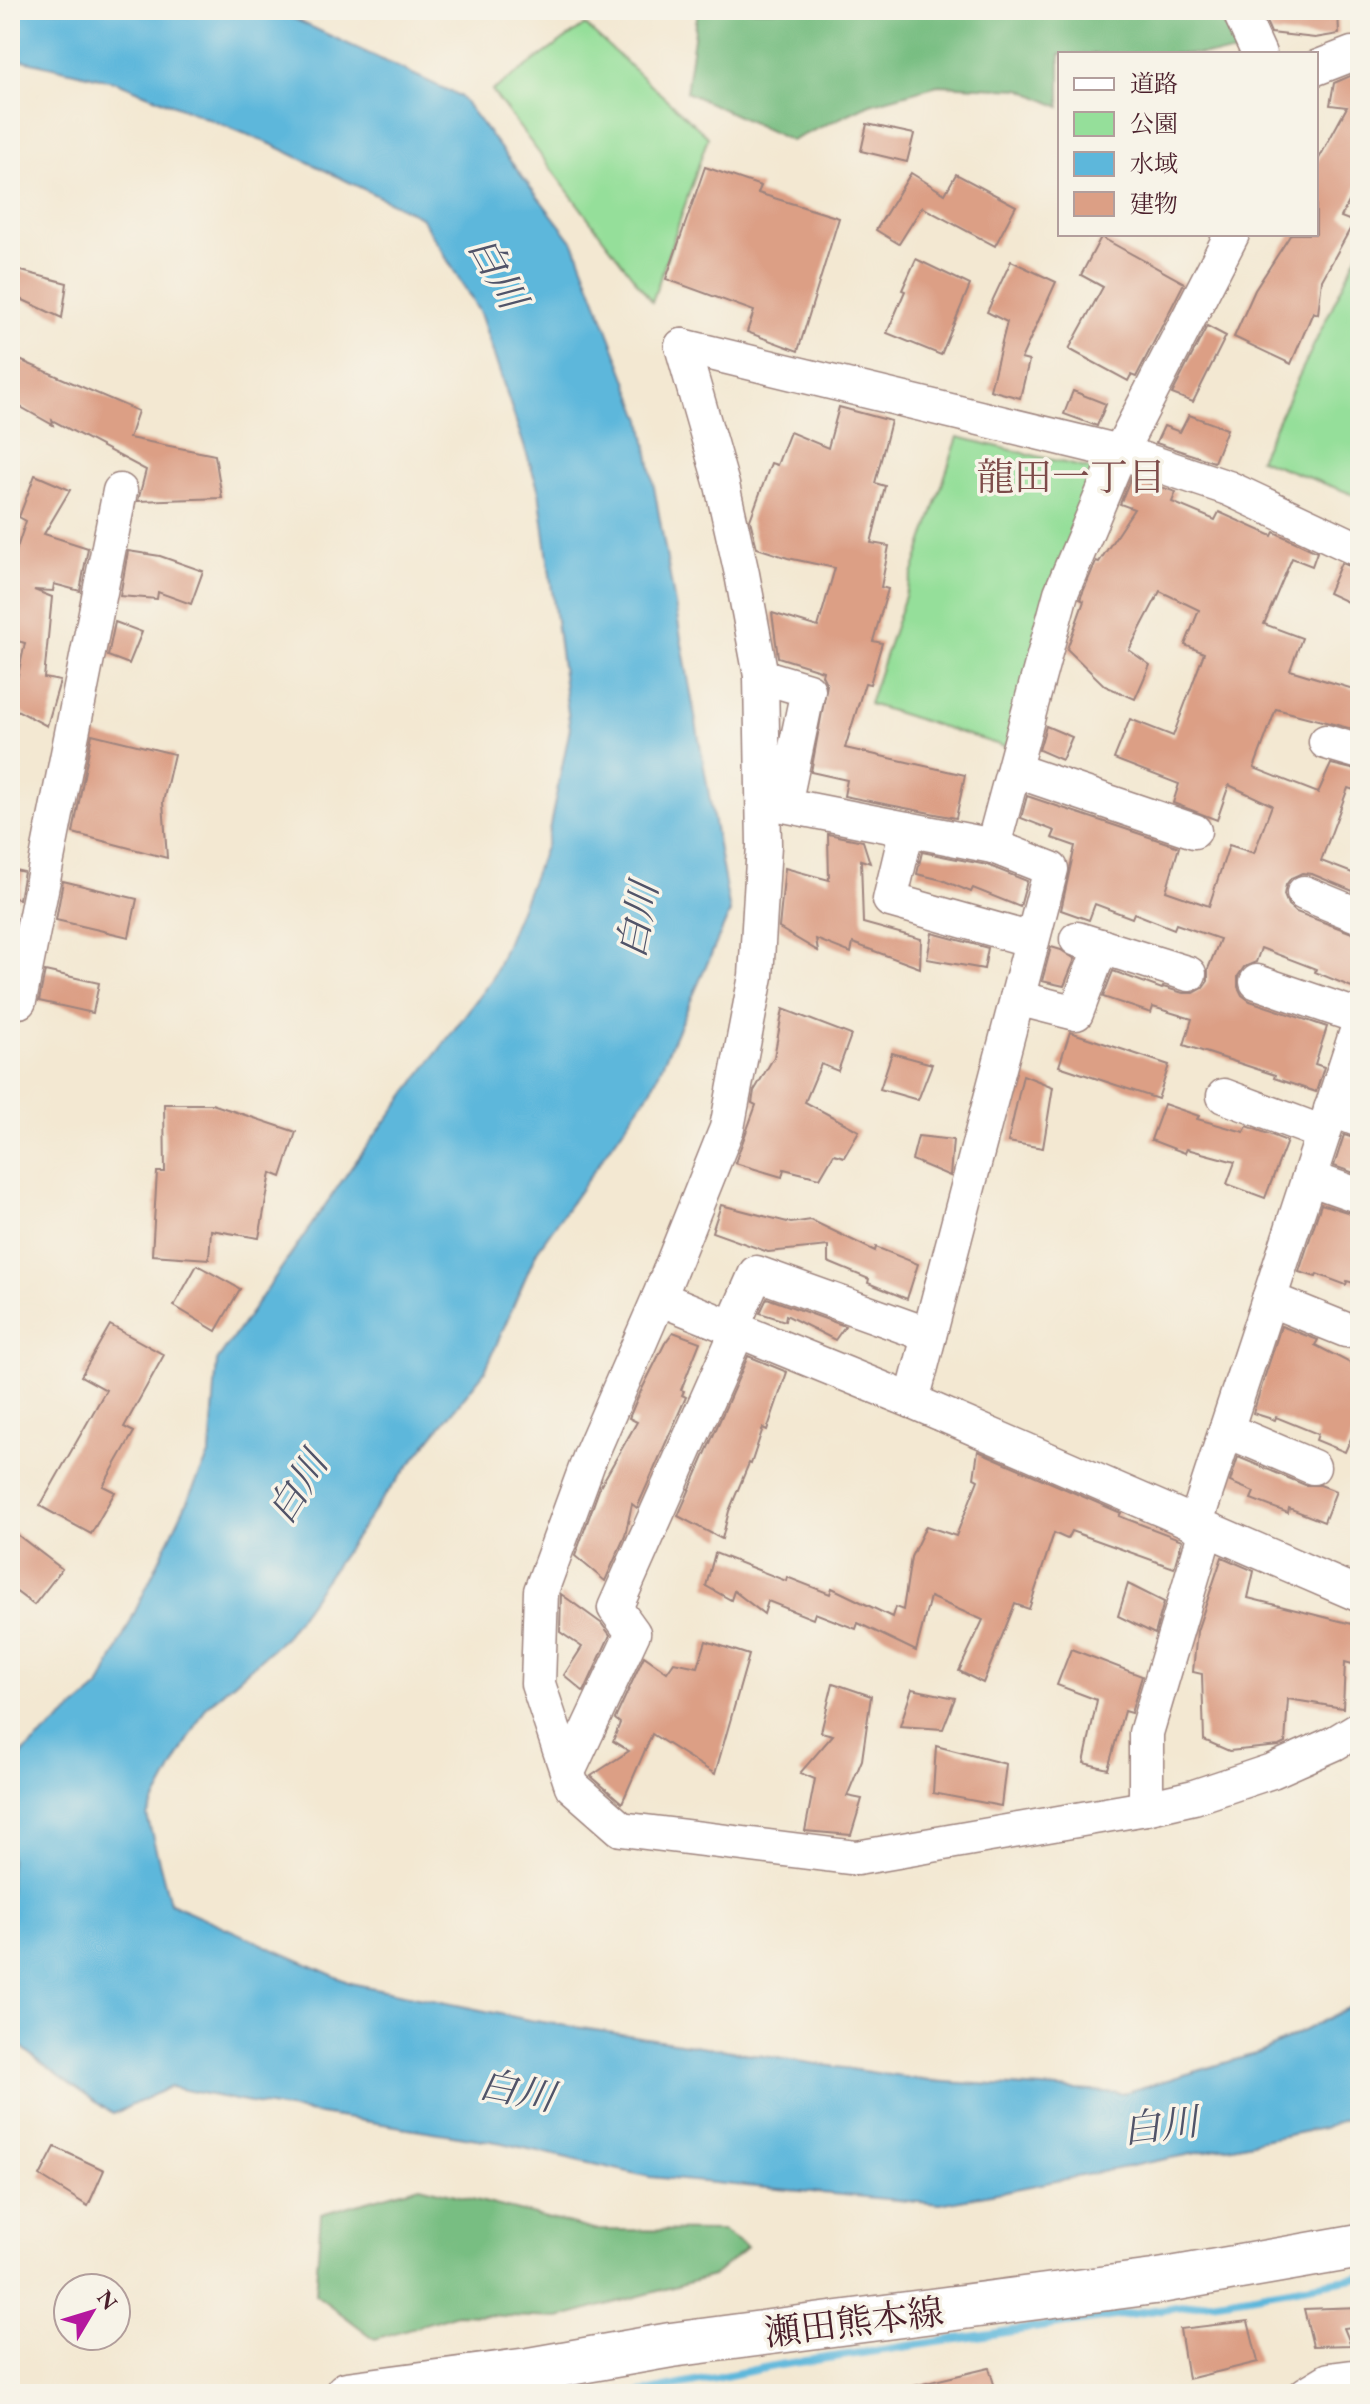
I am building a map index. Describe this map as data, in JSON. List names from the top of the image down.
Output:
{
  "streets": {
    "main road": ["瀬田熊本線"]
  },
  "districts": ["龍田一丁目"],
  "water": ["白川"],
  "legend": [
    "道路",
    "公園",
    "水域",
    "建物"
  ],
  "north": "top right"
}
